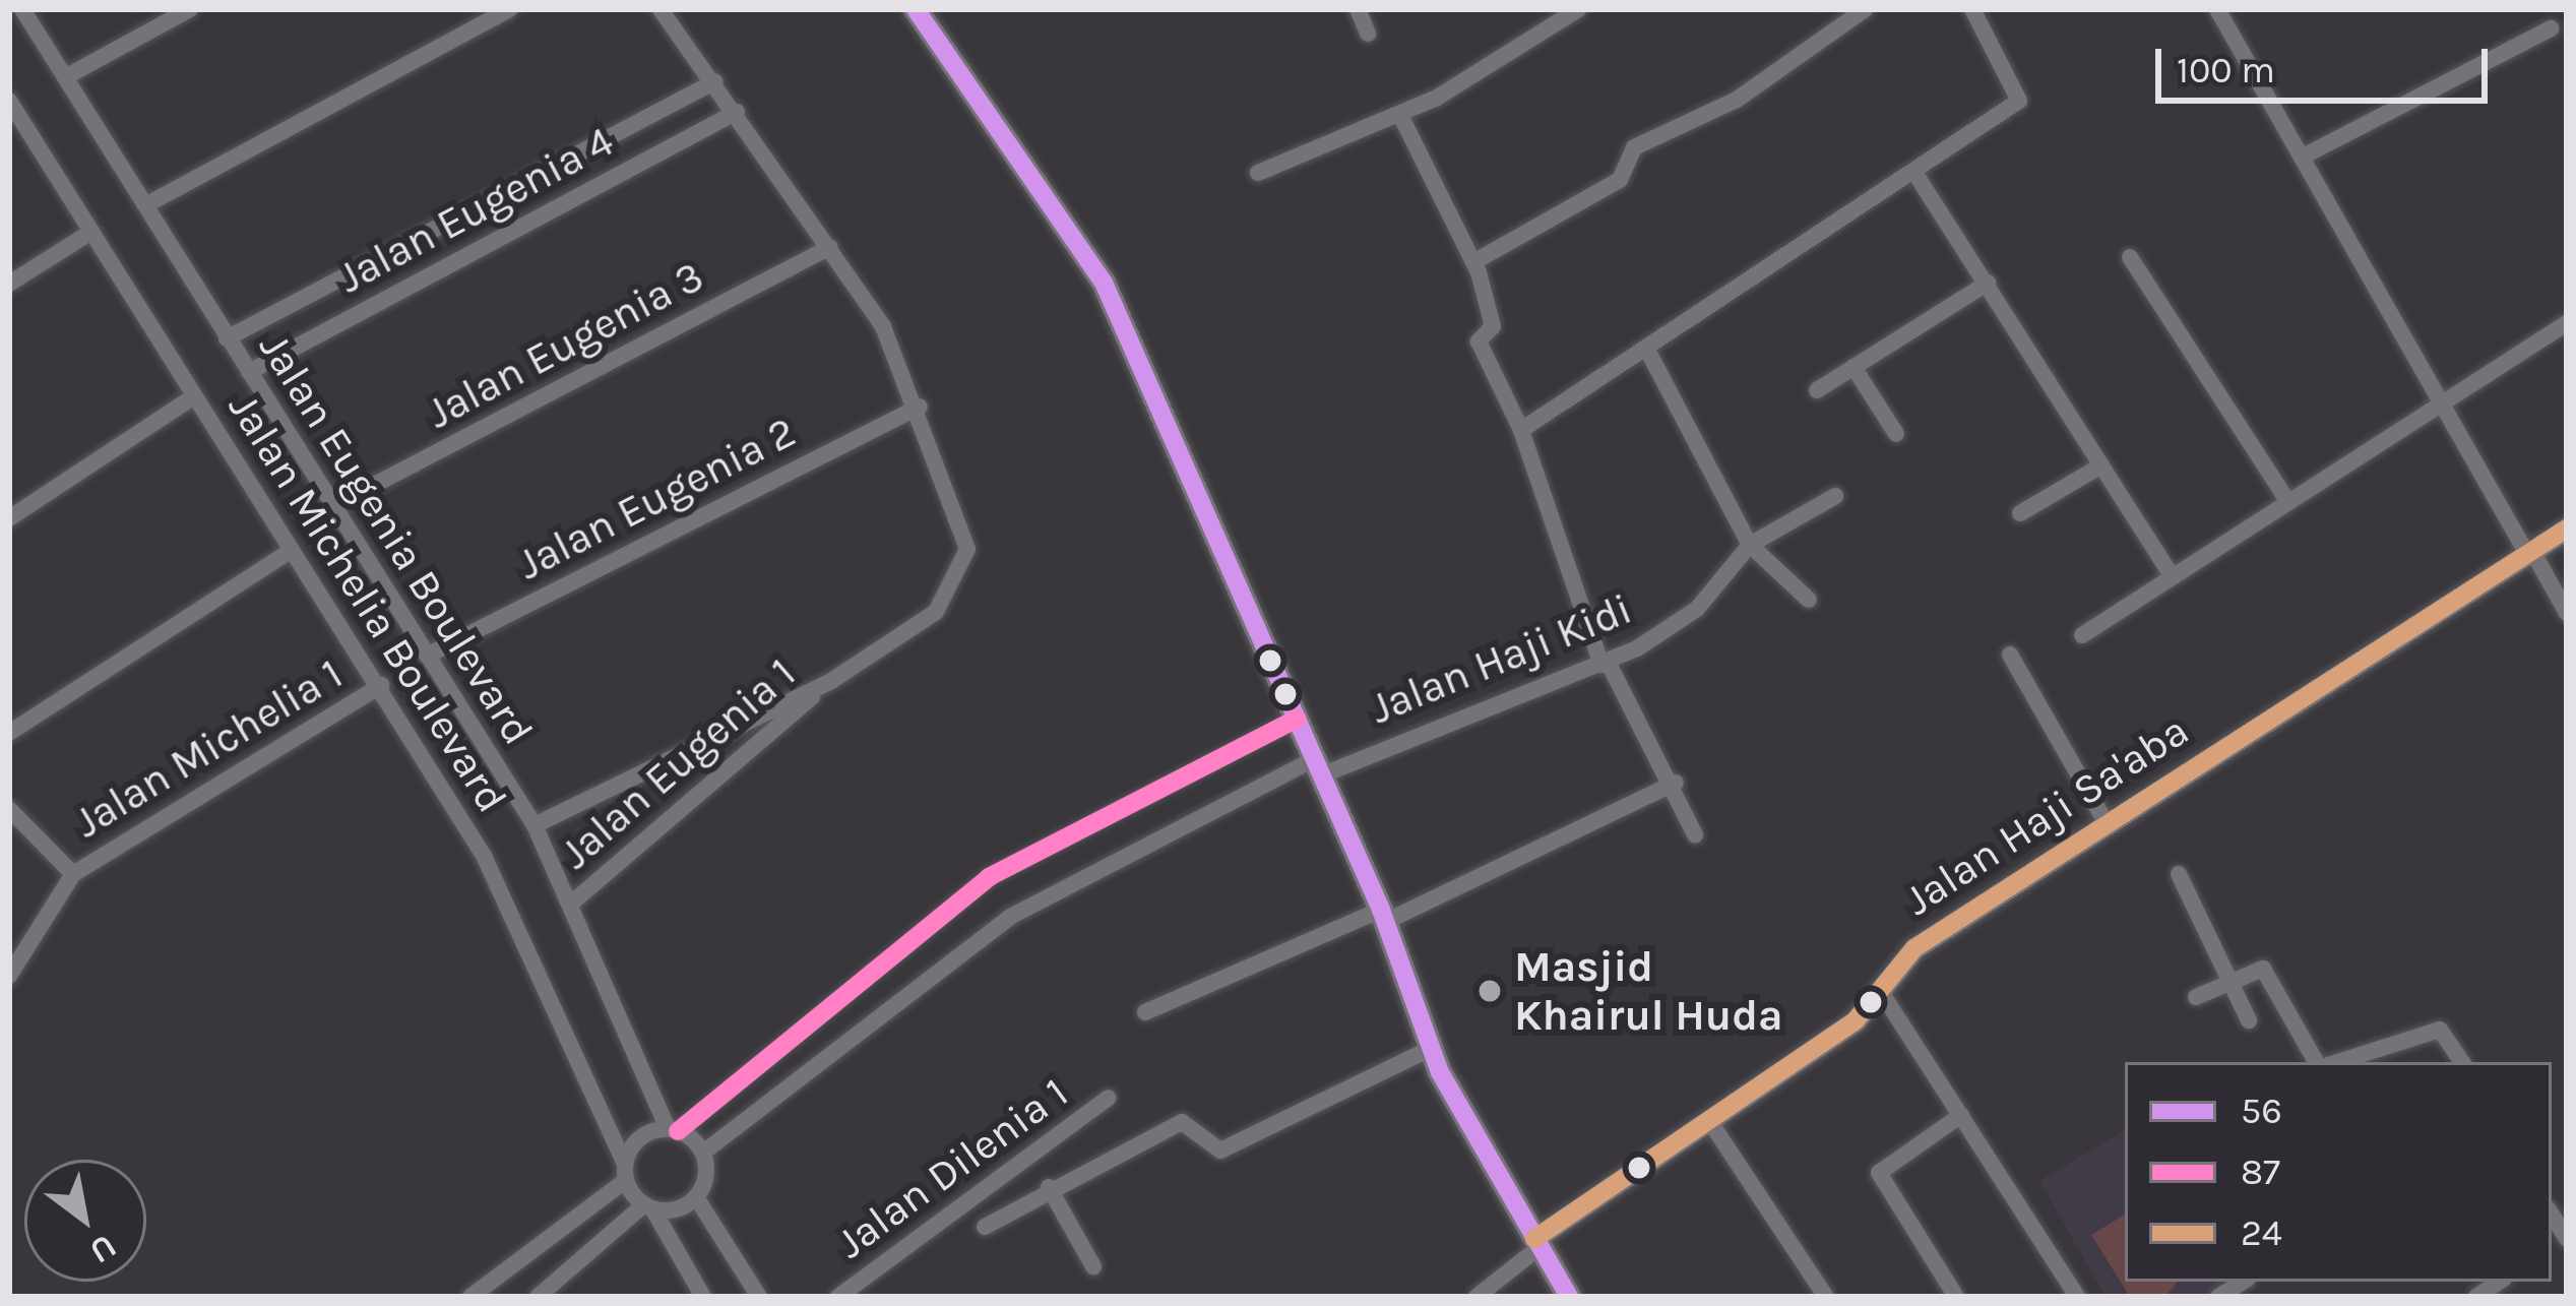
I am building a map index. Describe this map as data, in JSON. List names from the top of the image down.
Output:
{
  "streets": {
    "street": [
      "Jalan Eugenia 4",
      "Jalan Eugenia 3",
      "Jalan Eugenia 2",
      "Jalan Eugenia Boulevard",
      "Jalan Michelia Boulevard",
      "Jalan Haji Kidi",
      "Jalan Michelia 1",
      "Jalan Eugenia 1",
      "Jalan Haji Sa'aba",
      "Jalan Dilenia 1"
    ]
  },
  "crossings": [
    ["Jalan Eugenia 4", "Jalan Eugenia Boulevard"],
    ["Jalan Eugenia 3", "Jalan Eugenia Boulevard"],
    ["Jalan Eugenia 2", "Jalan Eugenia Boulevard"],
    ["Jalan Eugenia 2", "Jalan Eugenia 1"],
    ["Jalan Eugenia Boulevard", "Jalan Michelia Boulevard"],
    ["Jalan Eugenia Boulevard", "Jalan Haji Kidi"],
    ["Jalan Eugenia Boulevard", "Jalan Eugenia 1"],
    ["Jalan Michelia Boulevard", "Jalan Haji Kidi"],
    ["Jalan Michelia Boulevard", "Jalan Michelia 1"]
  ],
  "places": ["Masjid Khairul Huda"],
  "lines": ["transit line 56", "transit line 24", "transit line 87"],
  "legend": ["56", "87", "24"],
  "scale_bar": "100 m",
  "north": "bottom right"
}
